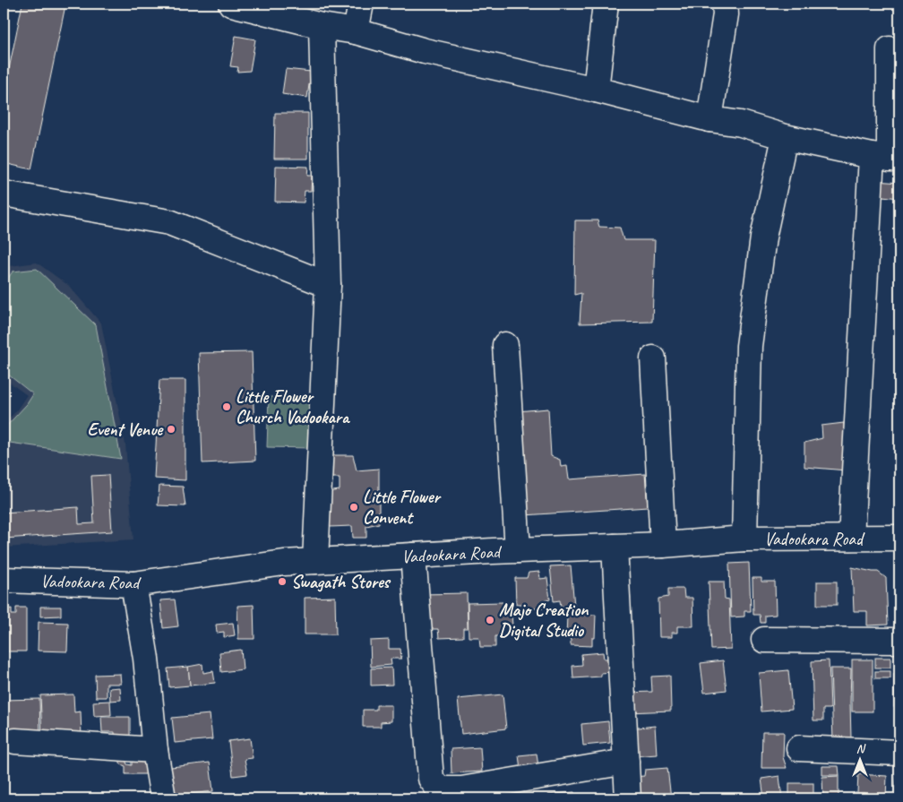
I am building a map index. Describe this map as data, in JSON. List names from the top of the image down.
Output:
{
  "streets": {
    "street": ["Vadookara Road"]
  },
  "places": [
    "Little Flower Church Vadookara",
    "Event Venue",
    "Little Flower Convent",
    "Swagath Stores",
    "Majo Creation Digital Studio"
  ],
  "north": "top"
}
